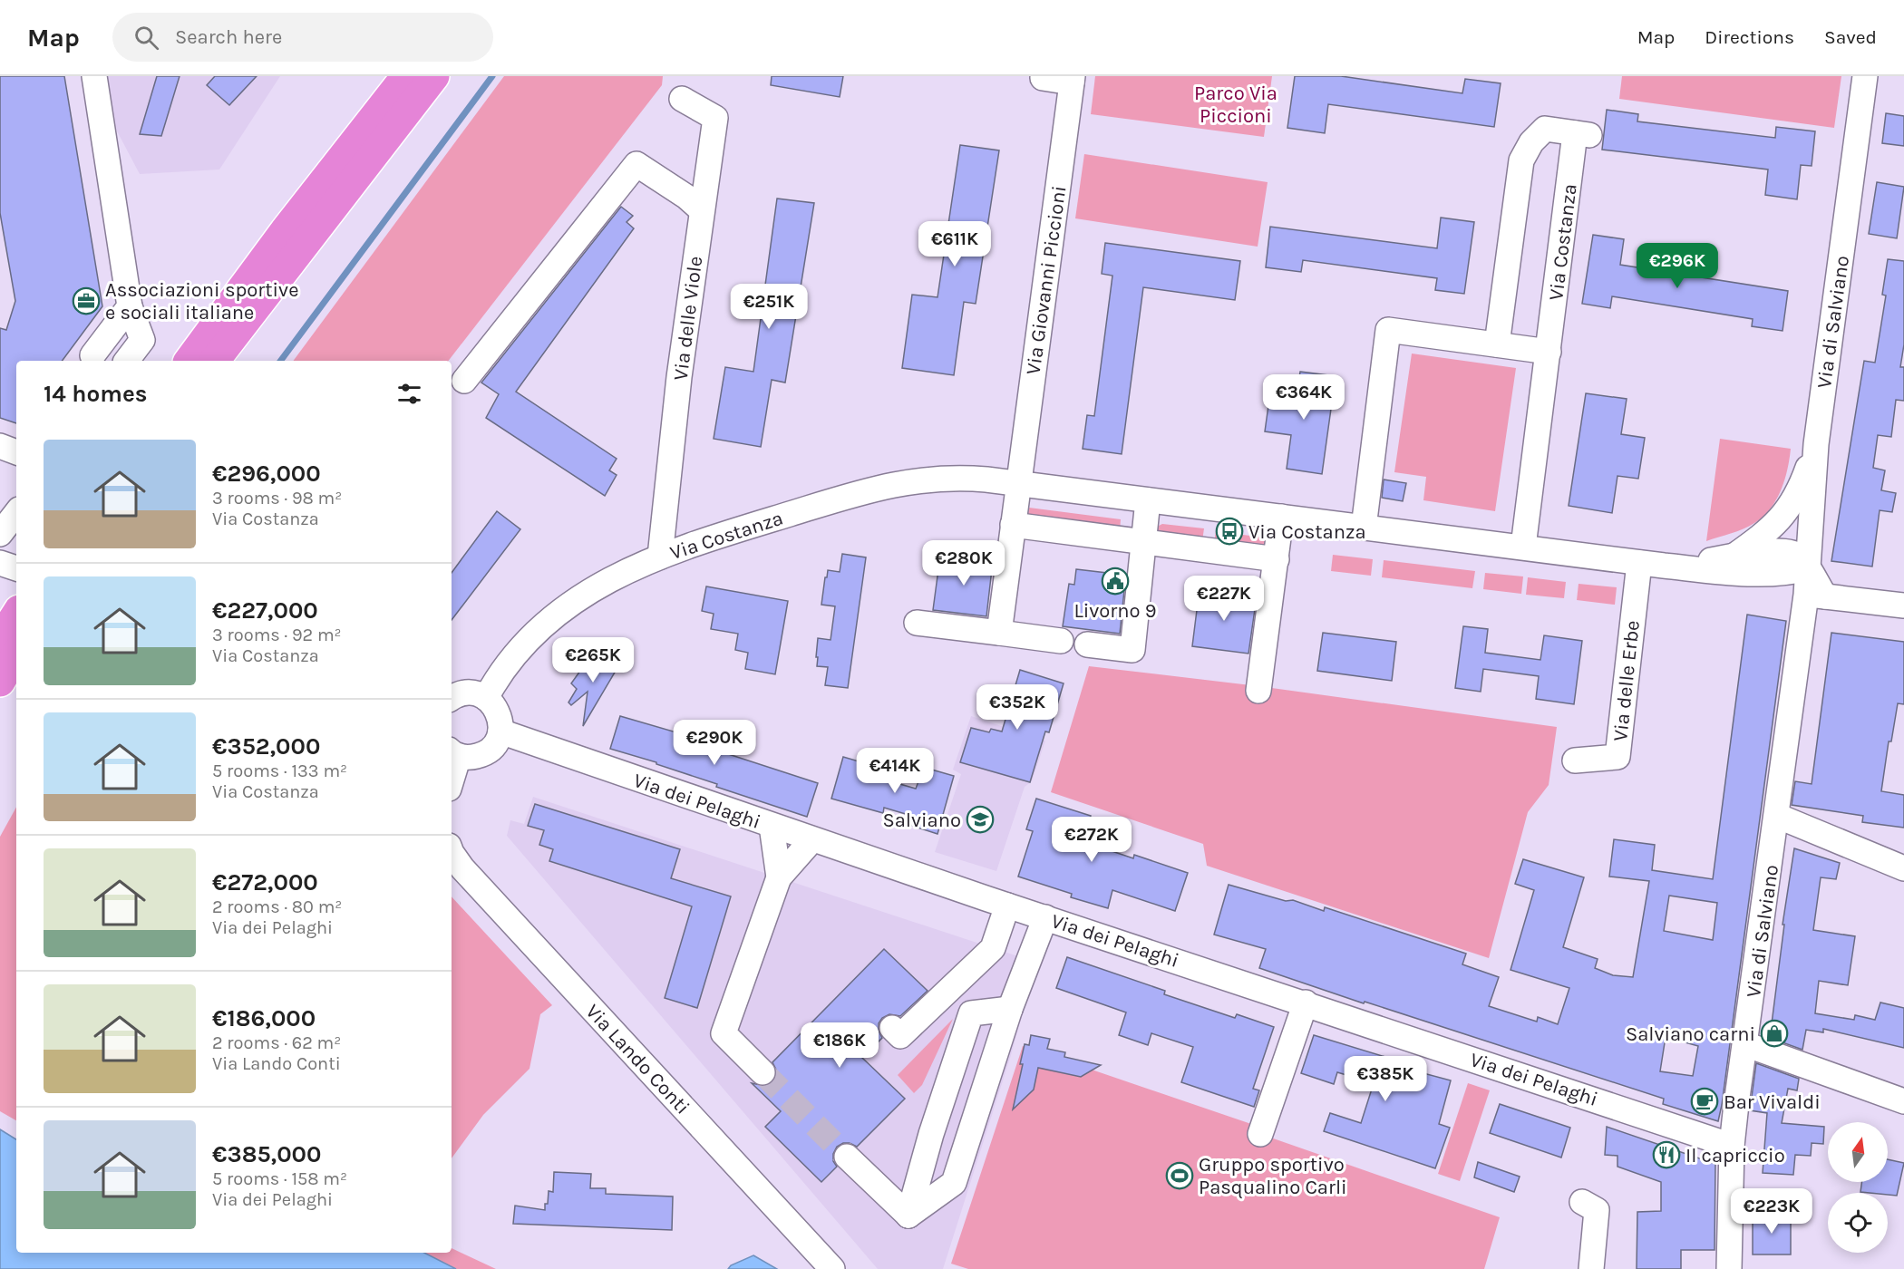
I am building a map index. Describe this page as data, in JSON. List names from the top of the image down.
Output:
{
  "streets": {
    "street": [
      "Via Costanza",
      "Via Giovanni Piccioni",
      "Via delle Viole",
      "Via di Salviano",
      "Via delle Erbe",
      "Via dei Pelaghi",
      "Via Lando Conti"
    ]
  },
  "crossings": [
    ["Via Costanza", "Via Giovanni Piccioni"],
    ["Via Costanza", "Via delle Viole"],
    ["Via Costanza", "Via di Salviano"],
    ["Via Costanza", "Via delle Erbe"],
    ["Via di Salviano", "Via dei Pelaghi"]
  ],
  "parks": ["Parco Via Piccioni"],
  "places": {
    "office": ["Associazioni sportive e sociali italiane"],
    "bus stop": ["Via Costanza"],
    "public building": ["Livorno 9"],
    "school or university": ["Salviano"],
    "shop": ["Salviano carni"],
    "cafe": ["Bar Vivaldi"],
    "restaurant": ["Il capriccio"],
    "sports": ["Gruppo sportivo Pasqualino Carli"]
  },
  "north": "top",
  "page": {
    "header": "Map",
    "search": "Search here",
    "nav": ["Map", "Directions", "Saved"],
    "price": [
      "€611K",
      "€296K",
      "€251K",
      "€364K",
      "€280K",
      "€227K",
      "€265K",
      "€352K",
      "€290K",
      "€414K",
      "€272K",
      "€186K",
      "€385K",
      "€223K"
    ],
    "heading": "14 homes",
    "list": [
      {
        "name": "€296,000",
        "note": "3 rooms · 98 m² · Via Costanza"
      },
      {
        "name": "€227,000",
        "note": "3 rooms · 92 m² · Via Costanza"
      },
      {
        "name": "€352,000",
        "note": "5 rooms · 133 m² · Via Costanza"
      },
      {
        "name": "€272,000",
        "note": "2 rooms · 80 m² · Via dei Pelaghi"
      },
      {
        "name": "€186,000",
        "note": "2 rooms · 62 m² · Via Lando Conti"
      },
      {
        "name": "€385,000",
        "note": "5 rooms · 158 m² · Via dei Pelaghi"
      }
    ]
  }
}
